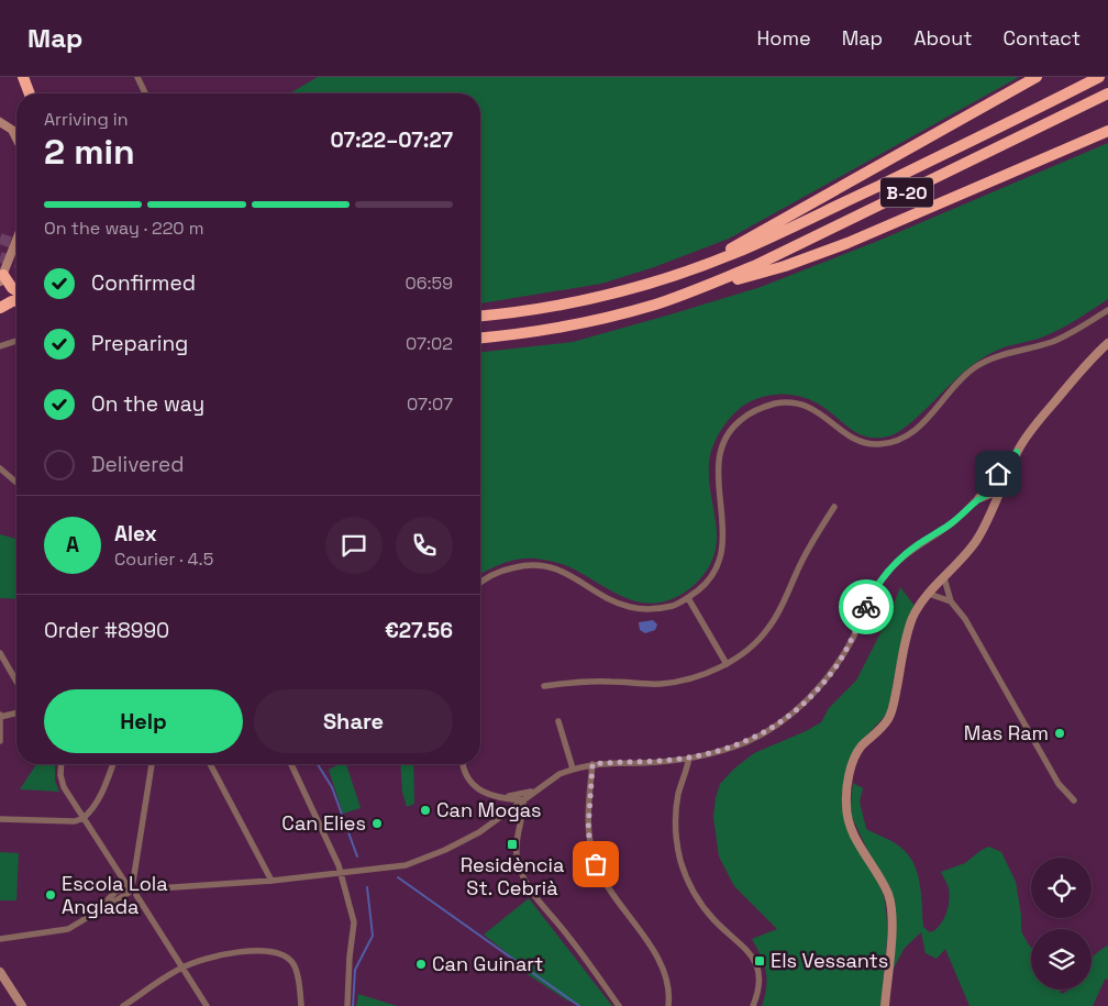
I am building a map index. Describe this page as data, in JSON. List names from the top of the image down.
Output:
{
  "streets": {
    "highway": ["B-20"]
  },
  "places": {
    "other": [
      "Mas Ram",
      "Can Mogas",
      "Can Elies",
      "Escola Lola Anglada",
      "Can Guinart"
    ],
    "transit": ["Residència St. Cebrià", "Els Vessants"]
  },
  "page": {
    "header": "Map",
    "nav": [
      "Home",
      "Map",
      "About",
      "Contact"
    ],
    "heading": ["2 min", "Arriving in", "07:22–07:27"],
    "panel": [
      "Alex",
      "Courier · 4.5",
      "Order #8990",
      "€27.56"
    ],
    "bar": "On the way · 220 m",
    "list": [
      ["Confirmed", "06:59"],
      ["Preparing", "07:02"],
      ["On the way", "07:07"],
      "Delivered"
    ],
    "round": "A",
    "buttons": ["Help", "Share"]
  }
}
